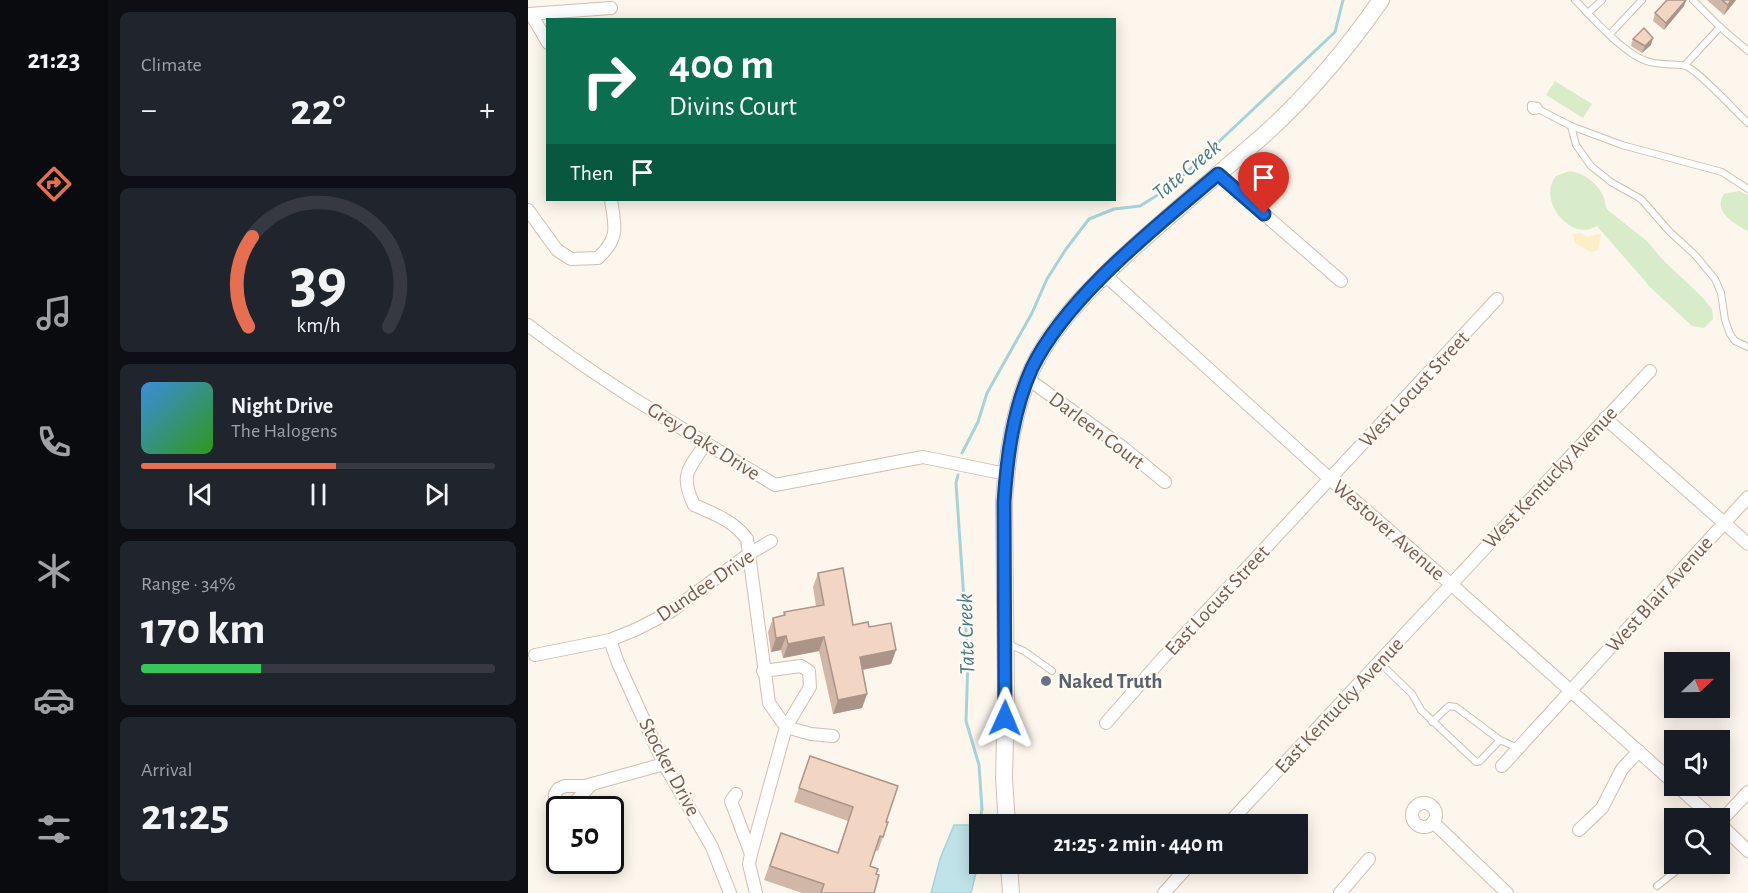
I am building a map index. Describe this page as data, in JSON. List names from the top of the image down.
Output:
{
  "streets": {
    "street": [
      "West Locust Street",
      "Darleen Court",
      "Grey Oaks Drive",
      "West Kentucky Avenue",
      "Westover Avenue",
      "Dundee Drive",
      "West Blair Avenue",
      "East Locust Street",
      "East Kentucky Avenue",
      "Stocker Drive"
    ]
  },
  "crossings": [
    ["West Locust Street", "Westover Avenue"],
    ["West Locust Street", "East Locust Street"],
    ["West Kentucky Avenue", "Westover Avenue"],
    ["West Kentucky Avenue", "East Kentucky Avenue"],
    ["Westover Avenue", "West Blair Avenue"],
    ["Westover Avenue", "East Locust Street"],
    ["Westover Avenue", "East Kentucky Avenue"],
    ["Dundee Drive", "Stocker Drive"]
  ],
  "water": ["Tate Creek"],
  "places": ["Naked Truth"],
  "north": "right",
  "page": {
    "tabs": "21:23",
    "tile": [
      "Climate",
      ["Range · 34%", "170 km"],
      ["Arrival", "21:25"]
    ],
    "turn": ["400 m", "Divins Court"],
    "heat": ["−", "22°", "+"],
    "then": "Then",
    "song": ["Night Drive", "The Halogens"],
    "limit": "50",
    "trip": "21:25 · 2 min · 440 m",
    "gauge": ["39", "km/h"]
  }
}
